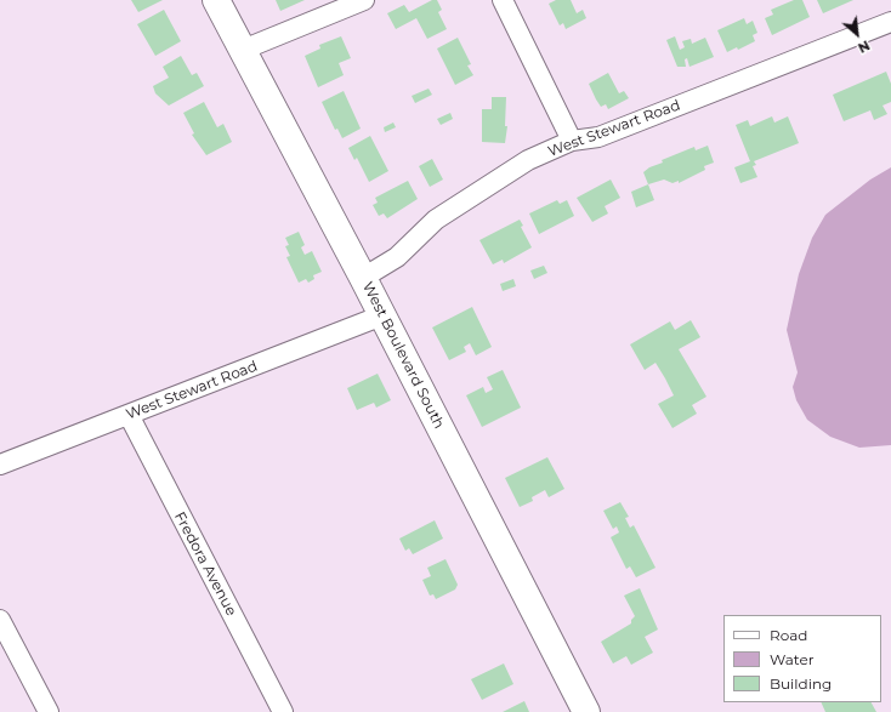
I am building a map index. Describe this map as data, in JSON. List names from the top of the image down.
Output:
{
  "streets": {
    "main road": ["West Boulevard South"],
    "street": ["West Stewart Road", "Fredora Avenue"]
  },
  "crossings": [
    ["West Stewart Road", "West Boulevard South"],
    ["West Stewart Road", "Fredora Avenue"]
  ],
  "legend": ["Road", "Water", "Building"],
  "north": "bottom right"
}
